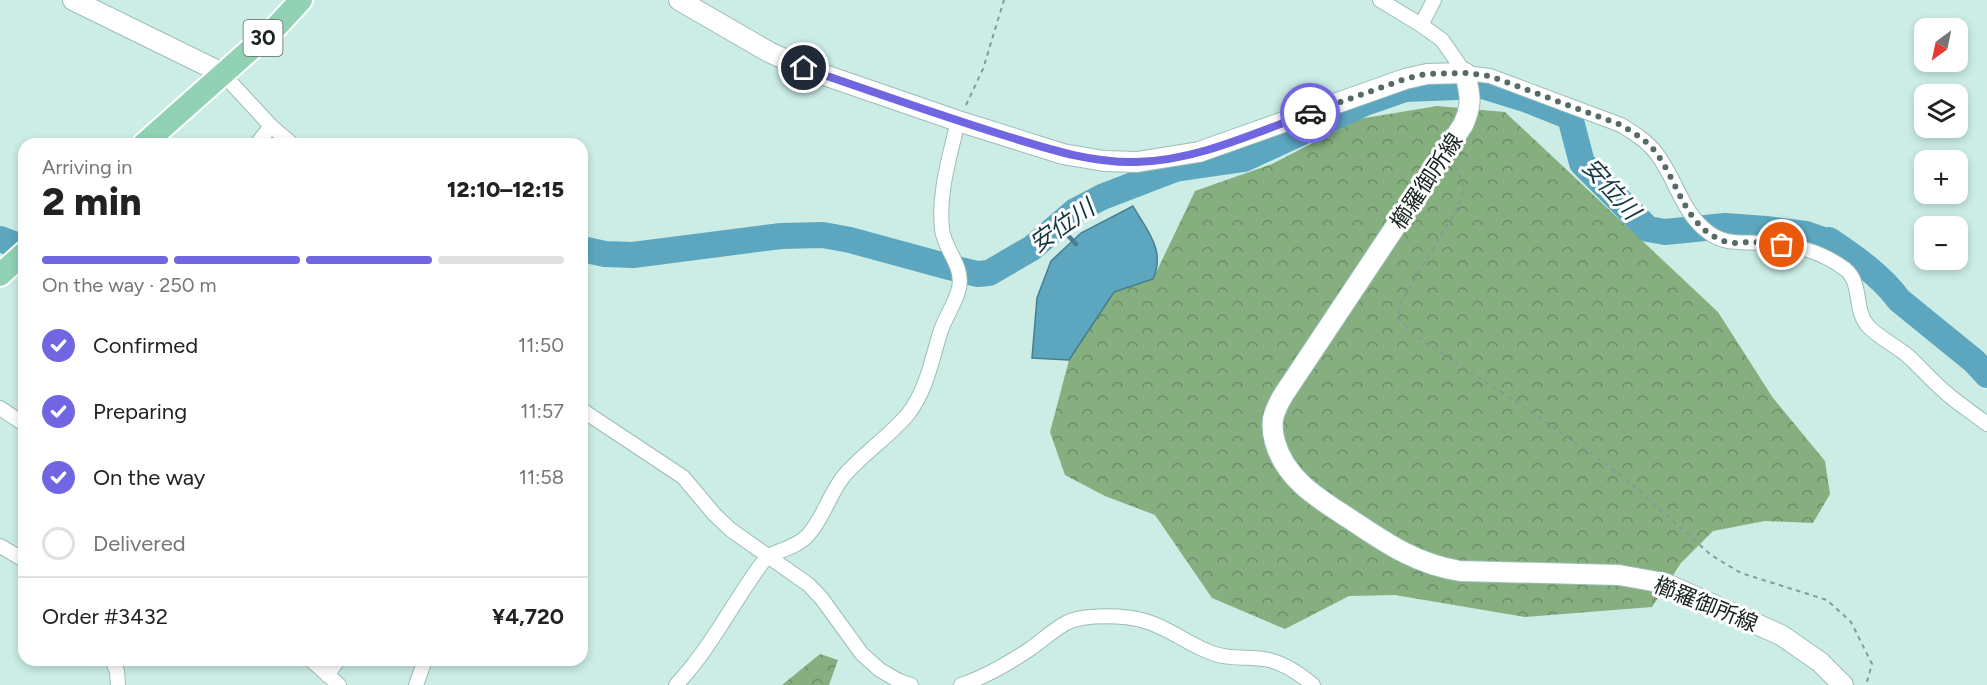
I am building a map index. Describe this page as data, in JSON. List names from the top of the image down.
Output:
{
  "streets": {
    "main road": ["30", "櫛羅御所線"]
  },
  "water": ["安位川"],
  "north": "bottom left",
  "page": {
    "map_buttons": ["+", "−"],
    "heading": ["2 min", "Arriving in", "12:10–12:15"],
    "panel": ["Order #3432", "¥4,720"],
    "bar": "On the way · 250 m",
    "list": [
      ["Confirmed", "11:50"],
      ["Preparing", "11:57"],
      ["On the way", "11:58"],
      "Delivered"
    ]
  }
}
